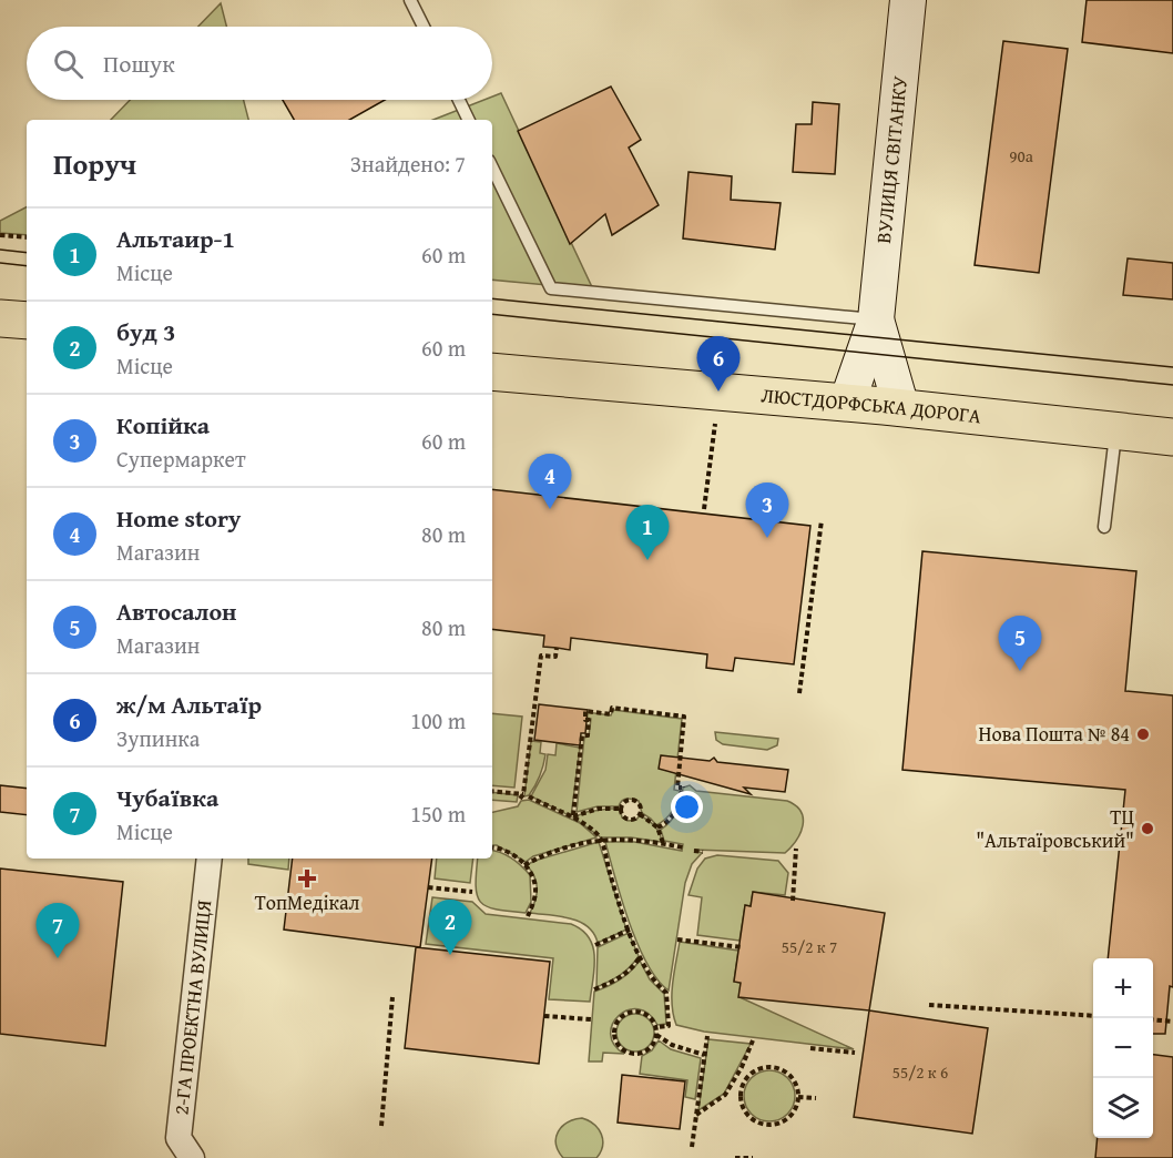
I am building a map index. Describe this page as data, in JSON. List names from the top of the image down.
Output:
{
  "streets": {
    "main road": ["ЛЮСТДОРФСЬКА ДОРОГА"],
    "street": ["ВУЛИЦЯ СВІТАНКУ", "2-ГА ПРОЕКТНА ВУЛИЦЯ"]
  },
  "crossings": [
    ["ВУЛИЦЯ СВІТАНКУ", "ЛЮСТДОРФСЬКА ДОРОГА"]
  ],
  "places": {
    "other": ["Нова Пошта № 84", "ТЦ \"Альтаїровський\""],
    "health": ["ТопМедікал"]
  },
  "house_numbers": ["90а", "55/2 к 7", "55/2 к 6"],
  "page": {
    "search": "Пошук",
    "heading": ["Поруч", "Знайдено: 7"],
    "list": [
      {
        "mark": "1",
        "name": "Альтаир-1",
        "note": "Місце",
        "value": "60 m"
      },
      {
        "mark": "2",
        "name": "буд 3",
        "note": "Місце",
        "value": "60 m"
      },
      {
        "mark": "3",
        "name": "Копійка",
        "note": "Супермаркет",
        "value": "60 m"
      },
      {
        "mark": "4",
        "name": "Home story",
        "note": "Магазин",
        "value": "80 m"
      },
      {
        "mark": "5",
        "name": "Автосалон",
        "note": "Магазин",
        "value": "80 m"
      },
      {
        "mark": "6",
        "name": "ж/м Альтаїр",
        "note": "Зупинка",
        "value": "100 m"
      },
      {
        "mark": "7",
        "name": "Чубаївка",
        "note": "Місце",
        "value": "150 m"
      }
    ],
    "pins": [
      "6",
      "4",
      "3",
      "1",
      "5",
      "2",
      "7"
    ],
    "map_buttons": ["+", "−"]
  }
}
